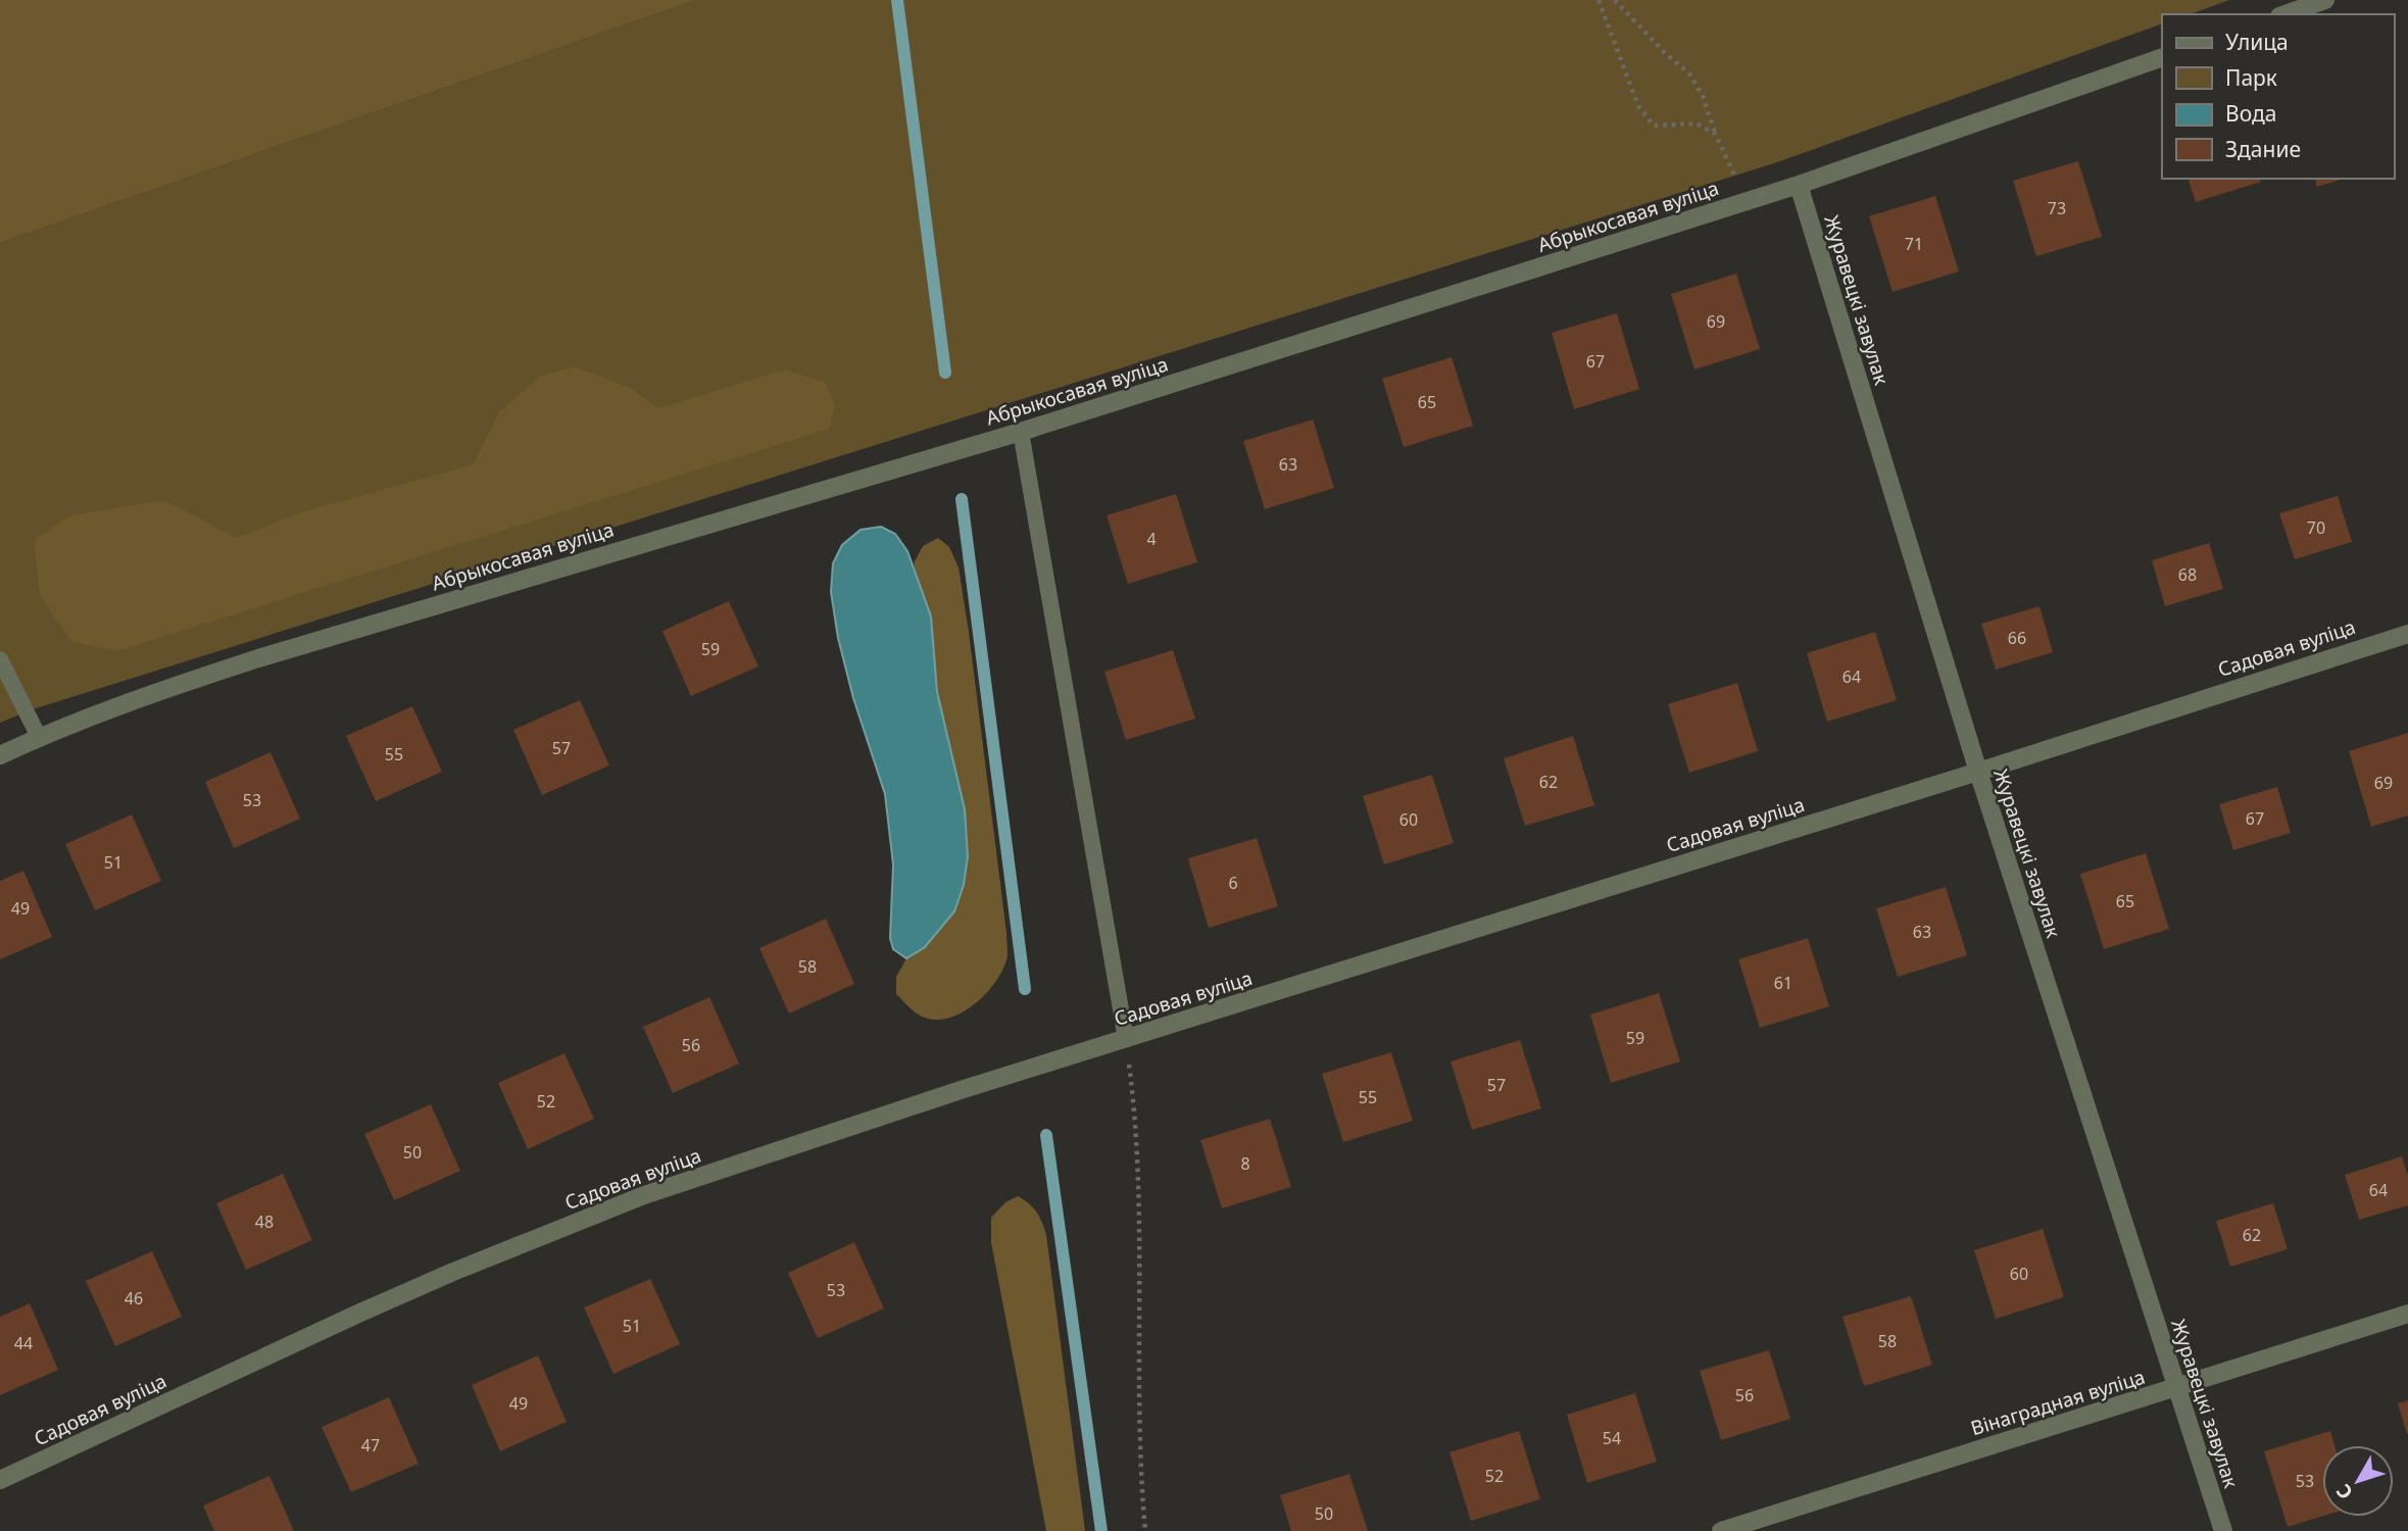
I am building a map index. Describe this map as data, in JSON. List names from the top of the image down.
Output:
{
  "streets": {
    "street": [
      "Абрыкосавая вуліца",
      "Журавецкі завулак",
      "Садовая вуліца",
      "Вінаградная вуліца"
    ]
  },
  "crossings": [
    ["Абрыкосавая вуліца", "Журавецкі завулак"],
    ["Журавецкі завулак", "Садовая вуліца"],
    ["Журавецкі завулак", "Вінаградная вуліца"]
  ],
  "house_numbers": [
    "73",
    "71",
    "69",
    "67",
    "65",
    "63",
    "70",
    "4",
    "68",
    "66",
    "59",
    "64",
    "57",
    "55",
    "62",
    "69",
    "53",
    "67",
    "60",
    "51",
    "6",
    "65",
    "49",
    "63",
    "58",
    "61",
    "59",
    "56",
    "57",
    "55",
    "52",
    "50",
    "8",
    "64",
    "48",
    "62",
    "60",
    "53",
    "46",
    "51",
    "58",
    "44",
    "56",
    "49",
    "54",
    "47",
    "52",
    "53",
    "50"
  ],
  "legend": [
    "Улица",
    "Парк",
    "Вода",
    "Здание"
  ],
  "north": "bottom left"
}
